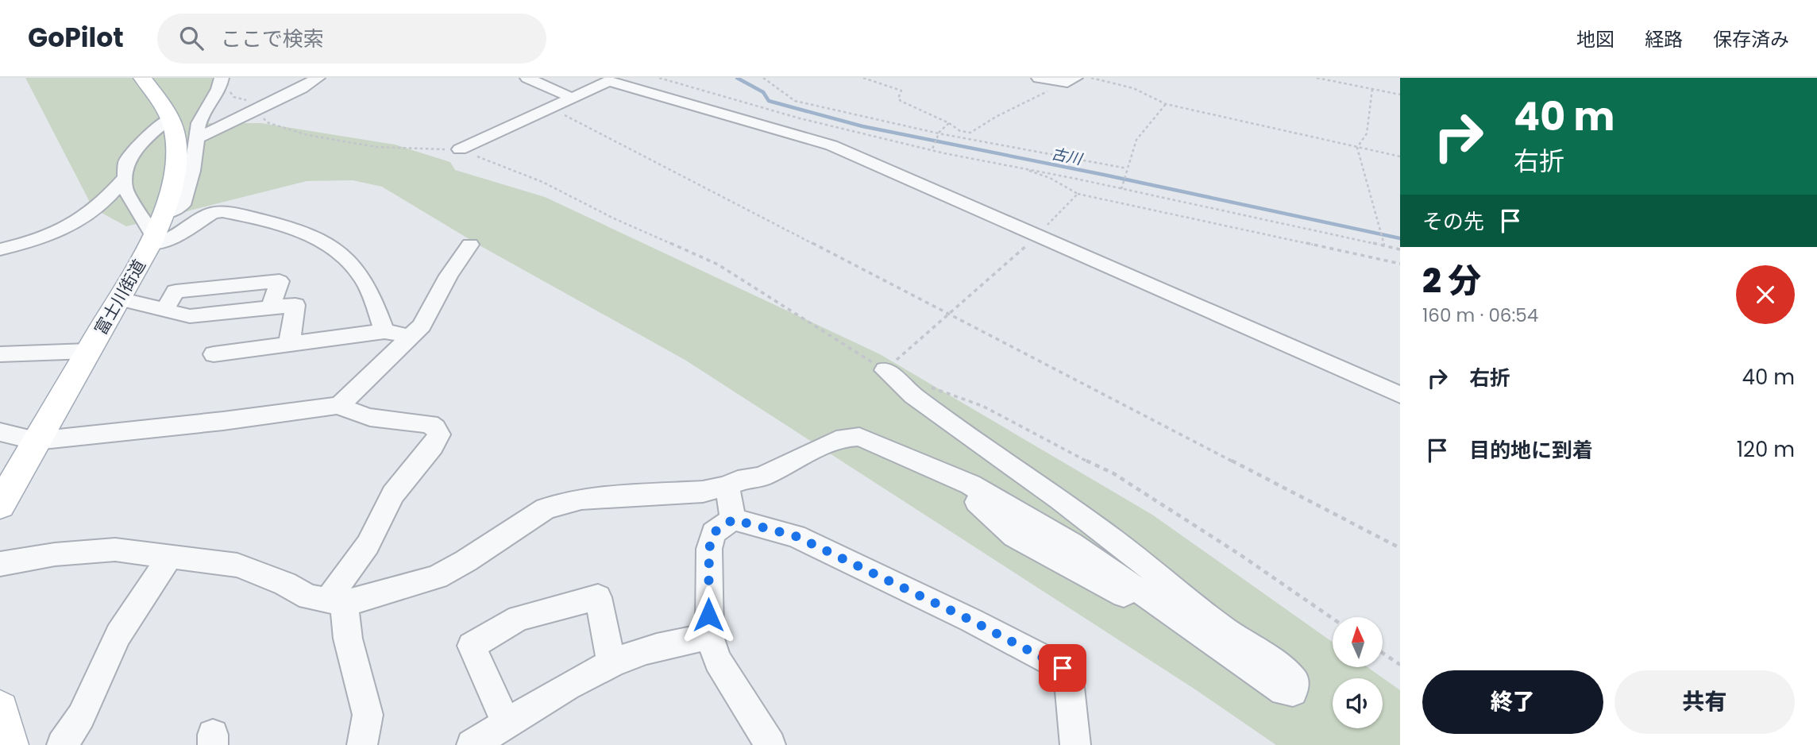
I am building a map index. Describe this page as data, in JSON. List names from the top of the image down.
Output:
{
  "streets": {
    "main road": ["富士川街道"]
  },
  "water": ["古川"],
  "north": "top",
  "page": {
    "header": "GoPilot",
    "search": "ここで検索",
    "nav": ["地図", "経路", "保存済み"],
    "turn": ["40 m", "右折"],
    "then": "その先",
    "heading": ["2 分", "160 m · 06:54"],
    "list": [
      {
        "name": "右折",
        "value": "40 m"
      },
      {
        "name": "目的地に到着",
        "value": "120 m"
      }
    ],
    "buttons": ["終了", "共有"]
  }
}
